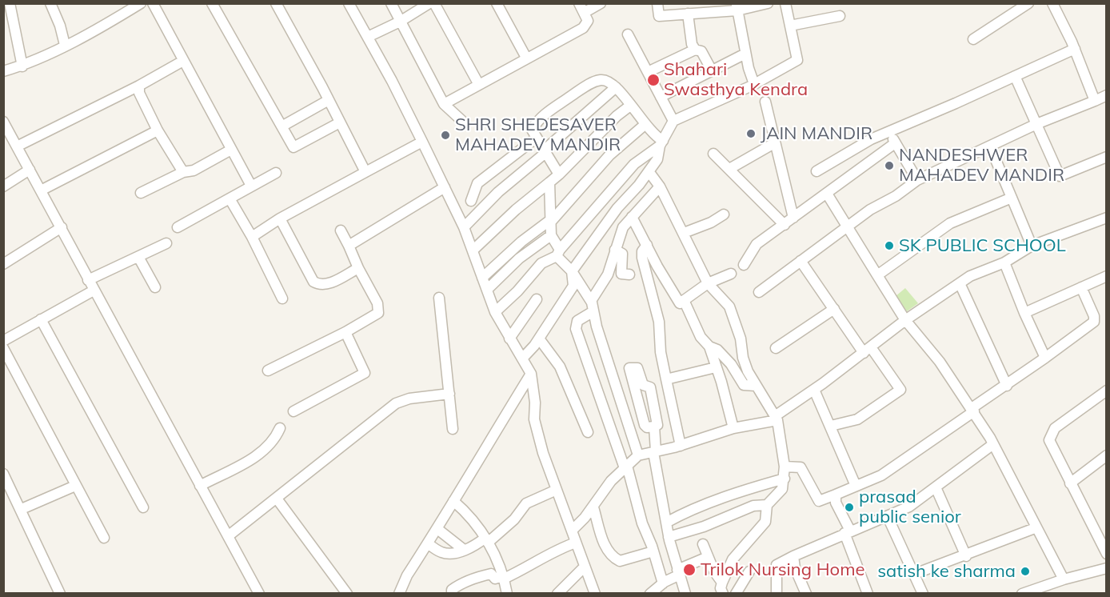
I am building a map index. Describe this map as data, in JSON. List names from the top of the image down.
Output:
{
  "places": [
    "Shahari Swasthya Kendra",
    "JAIN MANDIR",
    "SHRI SHEDESAVER MAHADEV MANDIR",
    "NANDESHWER MAHADEV MANDIR",
    "SK PUBLIC SCHOOL",
    "prasad public senior",
    "Trilok Nursing Home",
    "satish ke sharma"
  ]
}
